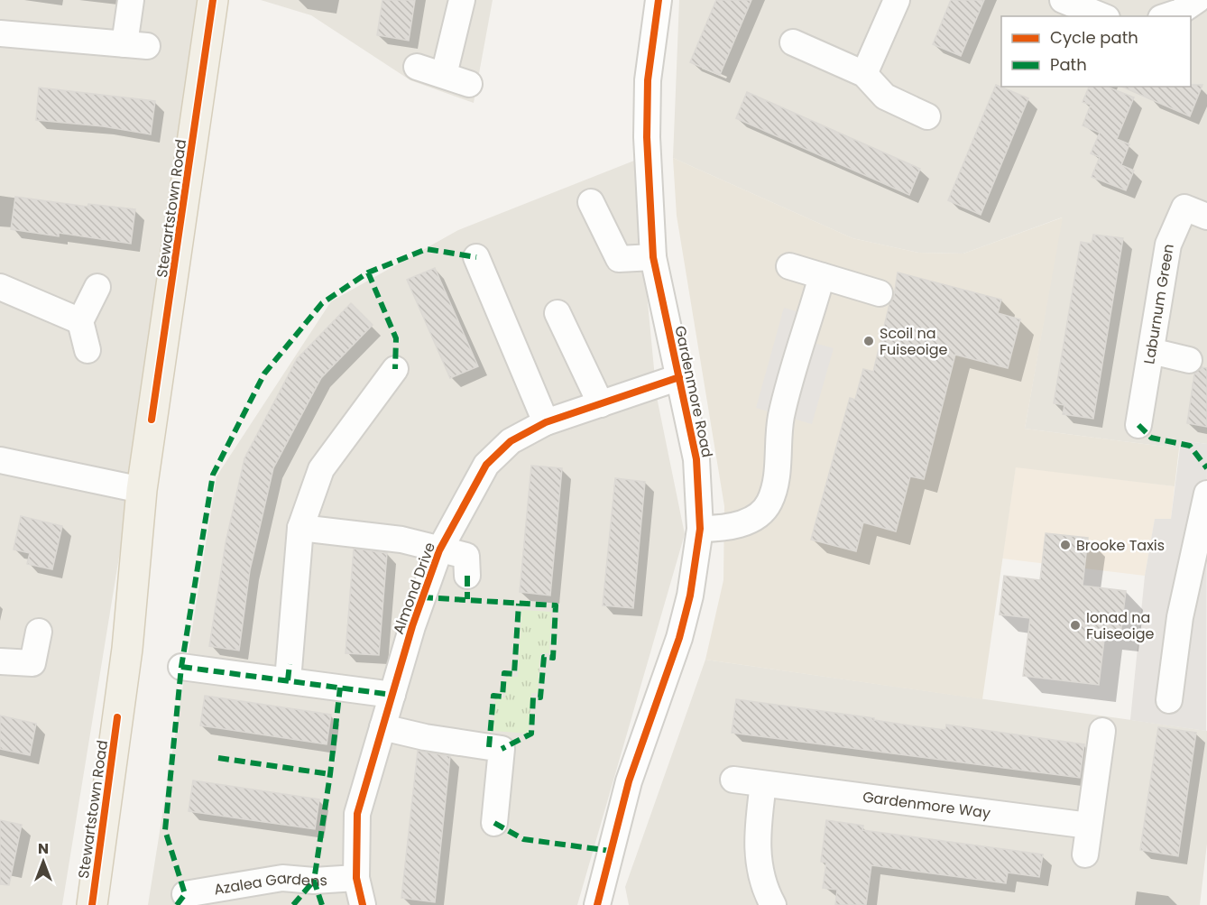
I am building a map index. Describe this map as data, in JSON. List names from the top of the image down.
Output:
{
  "streets": {
    "main road": ["Stewartstown Road"],
    "street": [
      "Laburnum Green",
      "Gardenmore Road",
      "Almond Drive",
      "Gardenmore Way",
      "Azalea Gardens"
    ]
  },
  "crossings": [
    ["Gardenmore Road", "Almond Drive"],
    ["Almond Drive", "Azalea Gardens"]
  ],
  "places": ["Scoil na Fuiseoige", "Brooke Taxis", "Ionad na Fuiseoige"],
  "legend": ["Cycle path", "Path"],
  "north": "top"
}
